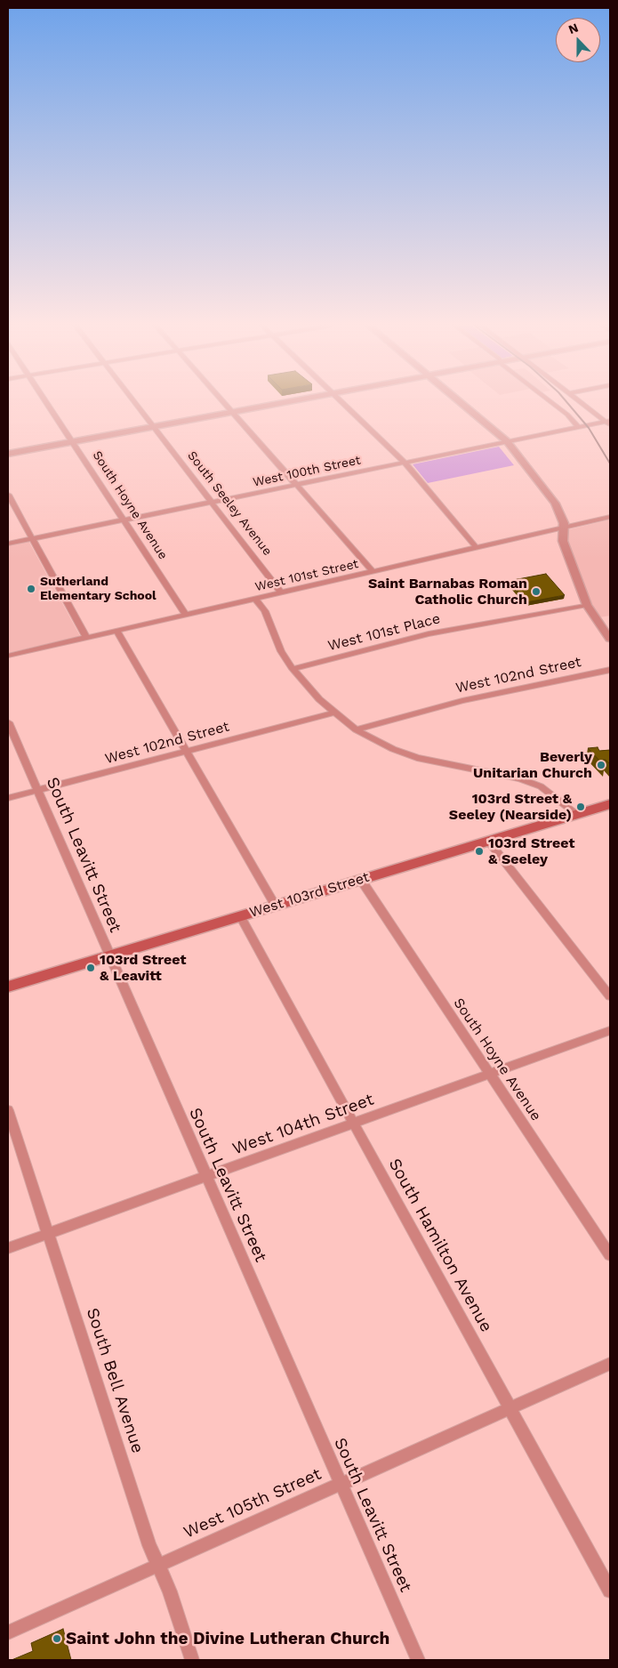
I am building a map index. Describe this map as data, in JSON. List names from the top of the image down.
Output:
{
  "streets": {
    "main road": ["West 103rd Street"],
    "street": [
      "West 100th Street",
      "South Seeley Avenue",
      "South Hoyne Avenue",
      "West 101st Street",
      "West 101st Place",
      "West 102nd Street",
      "South Leavitt Street",
      "West 104th Street",
      "South Hamilton Avenue",
      "South Bell Avenue",
      "West 105th Street"
    ]
  },
  "crossings": [
    ["West 100th Street", "South Seeley Avenue"],
    ["West 100th Street", "South Hoyne Avenue"],
    ["South Seeley Avenue", "West 101st Street"],
    ["South Hoyne Avenue", "West 101st Street"],
    ["South Hoyne Avenue", "West 103rd Street"],
    ["South Hoyne Avenue", "West 104th Street"],
    ["West 102nd Street", "South Leavitt Street"],
    ["South Leavitt Street", "West 103rd Street"],
    ["South Leavitt Street", "West 104th Street"],
    ["South Leavitt Street", "West 105th Street"],
    ["West 103rd Street", "South Hamilton Avenue"],
    ["West 104th Street", "South Hamilton Avenue"],
    ["West 104th Street", "South Bell Avenue"],
    ["South Hamilton Avenue", "West 105th Street"],
    ["South Bell Avenue", "West 105th Street"]
  ],
  "places": [
    "Sutherland Elementary School",
    "Saint Barnabas Roman Catholic Church",
    "Beverly Unitarian Church",
    "103rd Street & Seeley (Nearside)",
    "103rd Street & Seeley",
    "103rd Street & Leavitt",
    "Saint John the Divine Lutheran Church"
  ],
  "north": "top"
}
